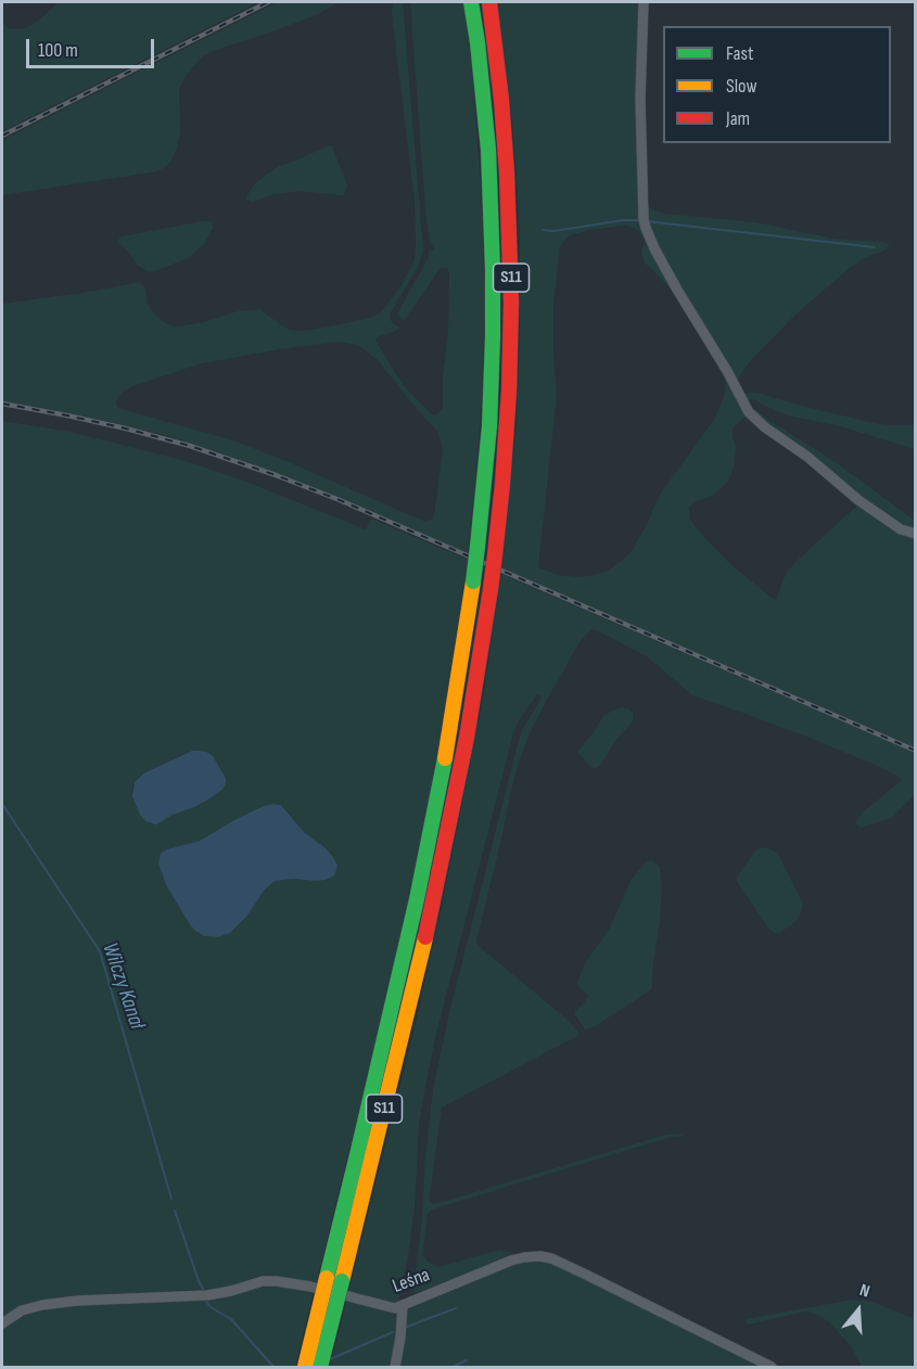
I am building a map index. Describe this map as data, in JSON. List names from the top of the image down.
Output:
{
  "streets": {
    "highway": ["S11"],
    "street": ["Leśna"]
  },
  "water": ["Wilczy Kanał"],
  "legend": ["Fast", "Slow", "Jam"],
  "scale_bar": "100 m",
  "north": "top"
}
